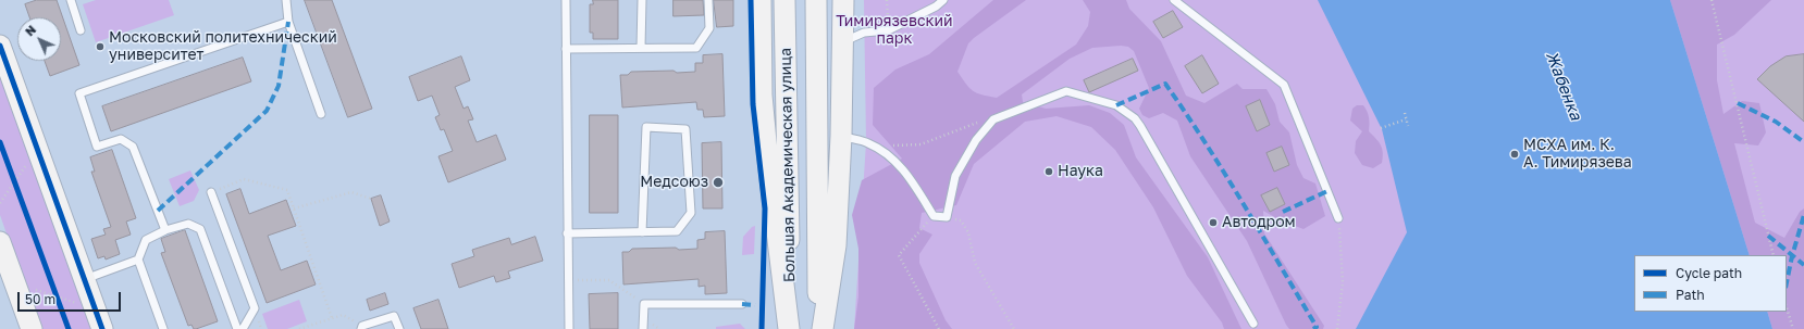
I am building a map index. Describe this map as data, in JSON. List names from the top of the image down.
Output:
{
  "streets": {
    "main road": ["Большая Академическая улица"]
  },
  "water": ["Жабенка"],
  "parks": ["Тимирязевский парк"],
  "places": [
    "Московский политехнический университет",
    "МСХА им. К. А. Тимирязева",
    "Наука",
    "Медсоюз",
    "Автодром"
  ],
  "legend": ["Cycle path", "Path"],
  "scale_bar": "50 m",
  "north": "top left"
}
